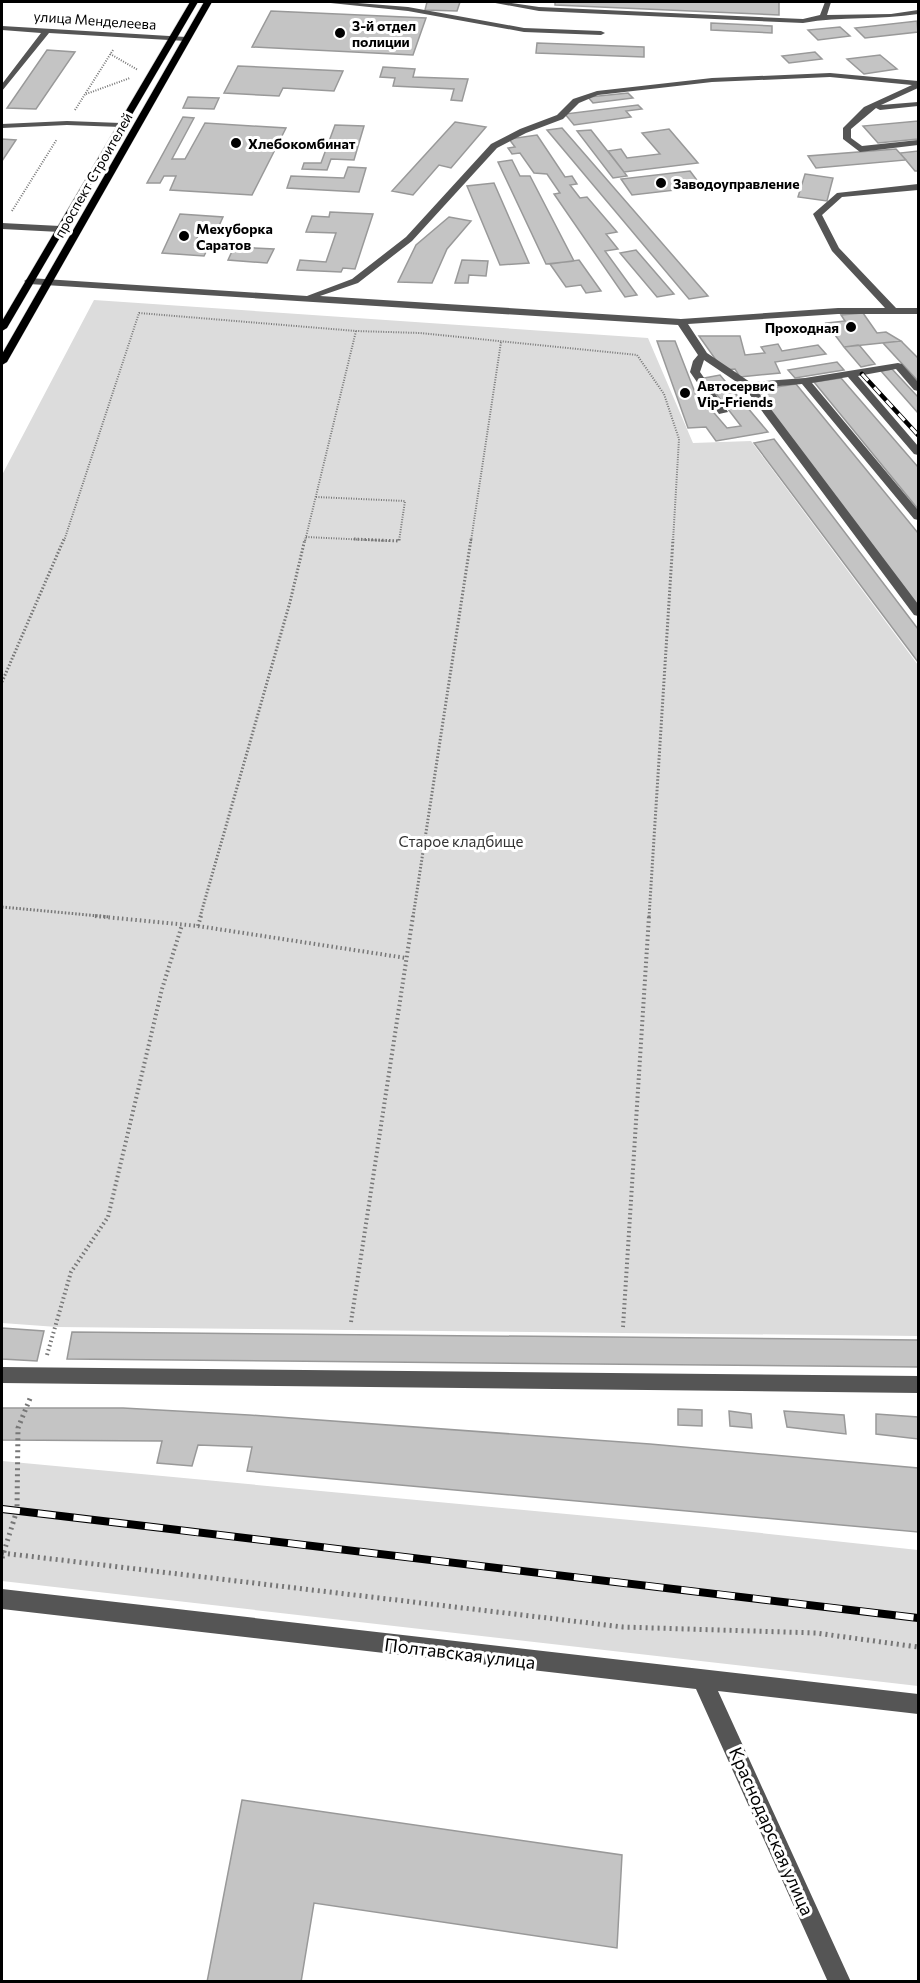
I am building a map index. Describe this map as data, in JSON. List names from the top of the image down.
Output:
{
  "streets": {
    "main road": ["проспект Строителей"],
    "street": ["улица Менделеева", "Полтавская улица", "Краснодарская улица"]
  },
  "crossings": [
    ["улица Менделеева", "проспект Строителей"],
    ["Полтавская улица", "Краснодарская улица"]
  ],
  "parks": ["Старое кладбище"],
  "places": [
    "3-й отдел полиции",
    "Хлебокомбинат",
    "Заводоуправление",
    "Мехуборка Саратов",
    "Проходная",
    "Автосервис Vip-Friends"
  ]
}
